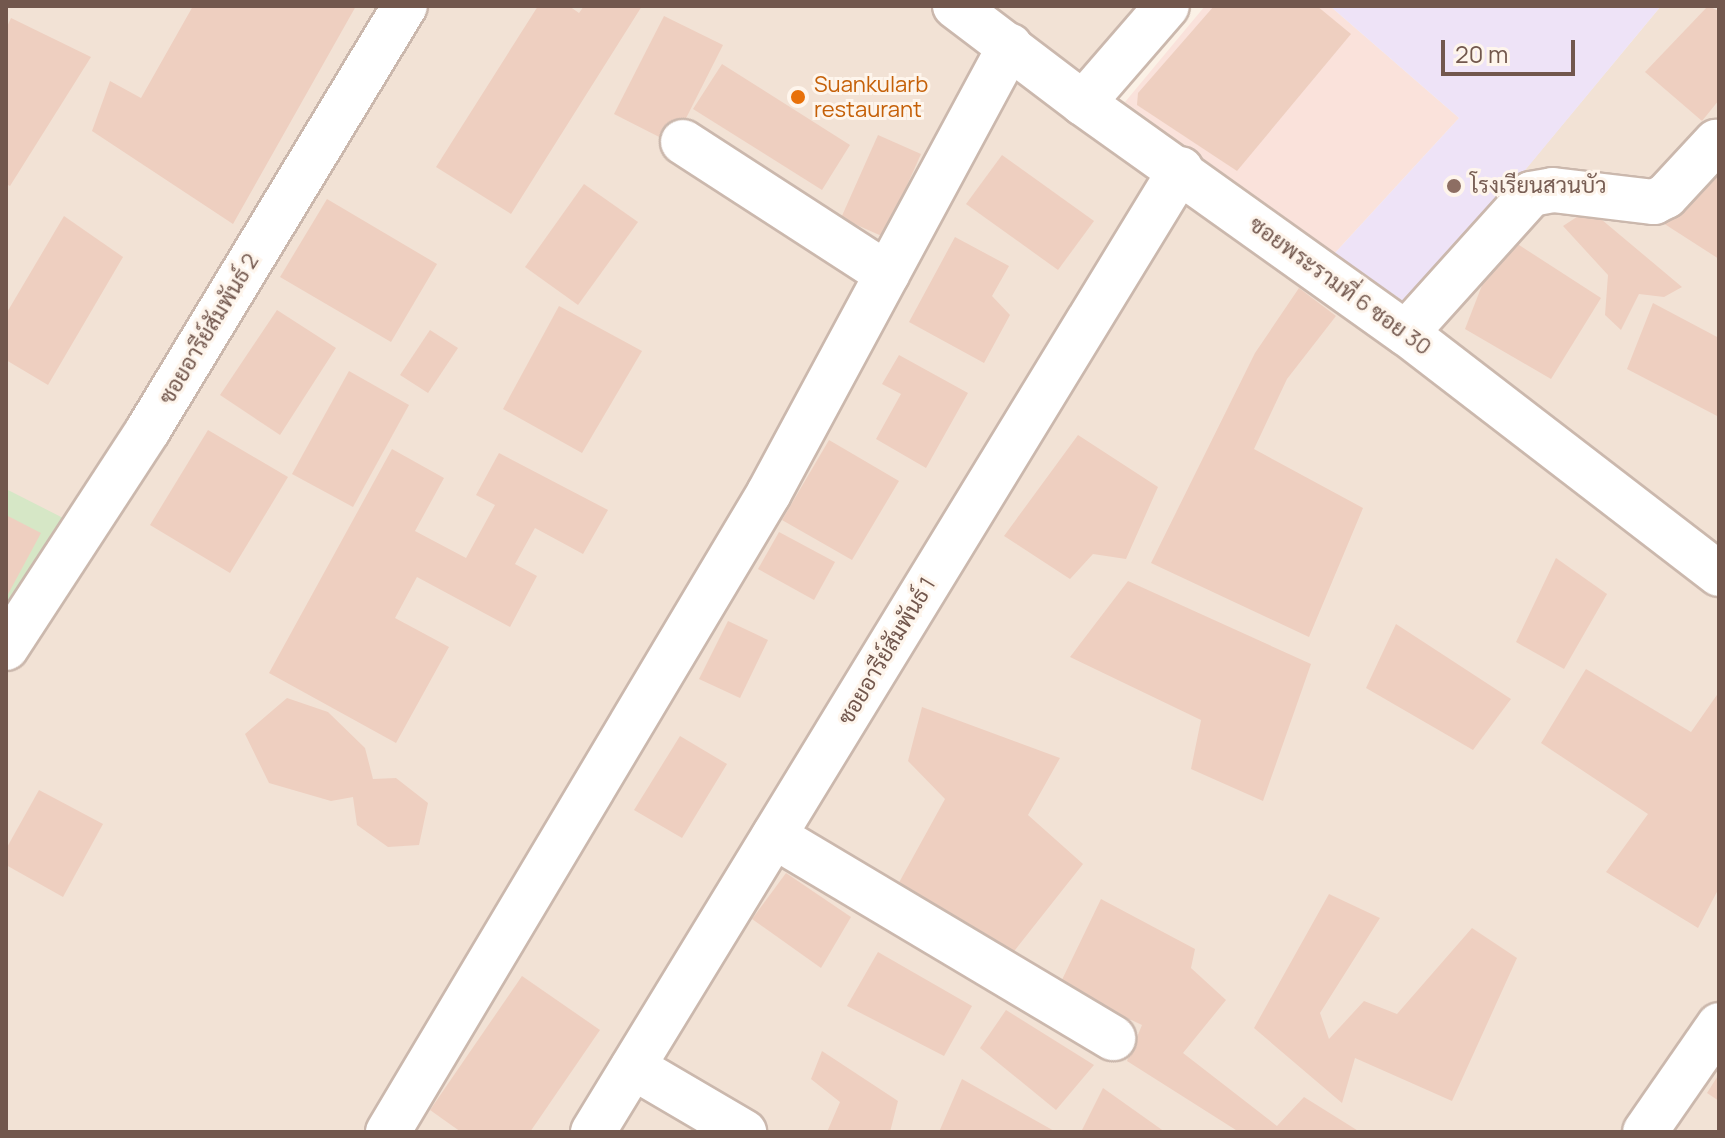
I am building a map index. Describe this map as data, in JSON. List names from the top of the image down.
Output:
{
  "streets": {
    "street": ["ซอยพระรามที่ 6 ซอย 30", "ซอยอารีย์สัมพันธ์ 2", "ซอยอารีย์สัมพันธ์ 1"]
  },
  "crossings": [
    ["ซอยพระรามที่ 6 ซอย 30", "ซอยอารีย์สัมพันธ์ 1"]
  ],
  "places": ["Suankularb restaurant", "โรงเรียนสวนบัว"],
  "scale_bar": "20 m"
}
